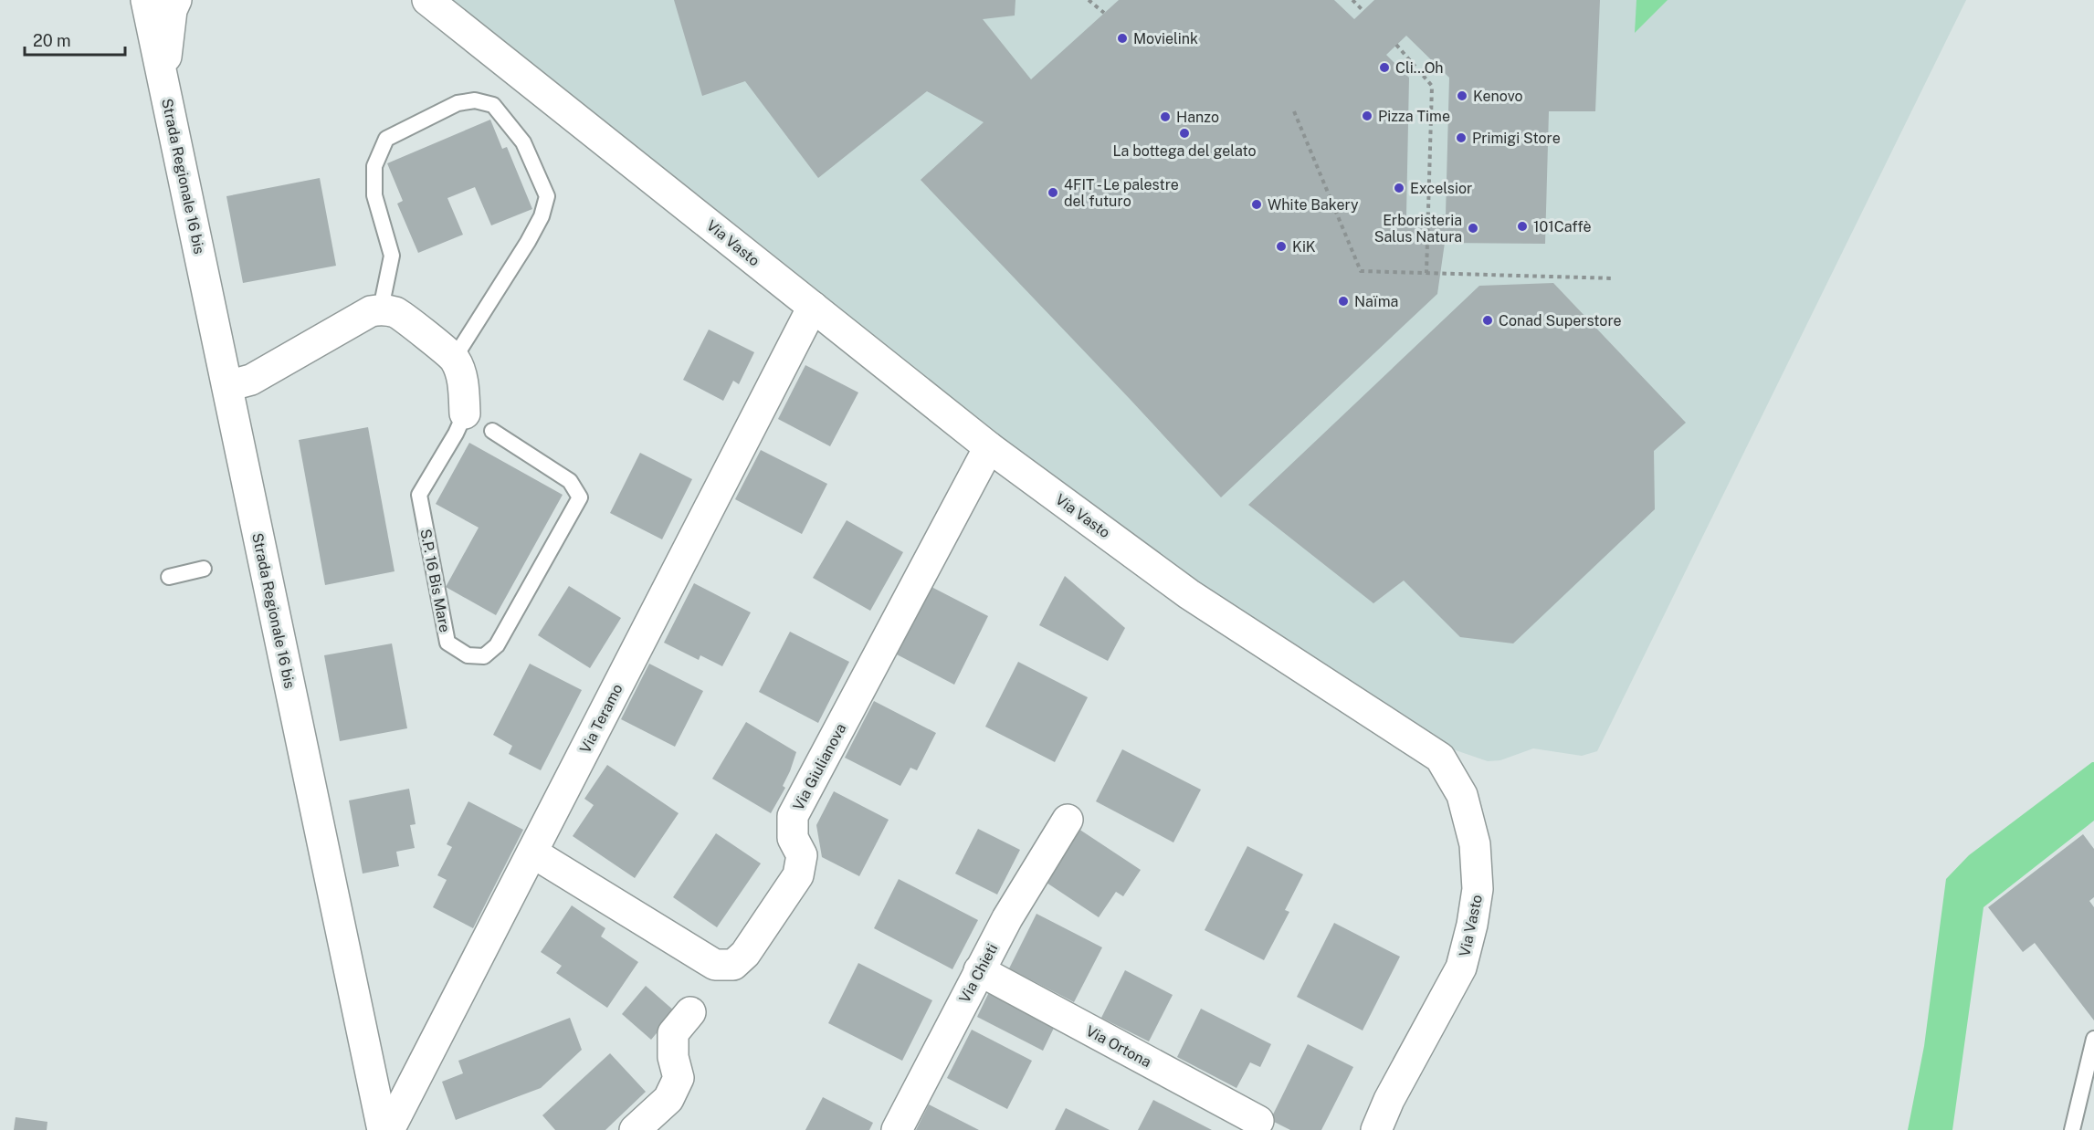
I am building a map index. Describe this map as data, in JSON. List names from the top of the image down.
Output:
{
  "streets": {
    "street": [
      "Strada Regionale 16 bis",
      "Via Vasto",
      "S.P. 16 Bis Mare",
      "Via Teramo",
      "Via Giulianova",
      "Via Chieti",
      "Via Ortona"
    ]
  },
  "crossings": [
    ["Via Vasto", "Via Teramo"],
    ["Via Vasto", "Via Giulianova"],
    ["Via Teramo", "Via Giulianova"],
    ["Via Chieti", "Via Ortona"]
  ],
  "places": [
    "Movielink",
    "Cli...Oh",
    "Kenovo",
    "Pizza Time",
    "Hanzo",
    "La bottega del gelato",
    "Primigi Store",
    "Excelsior",
    "4FIT - Le palestre del futuro",
    "White Bakery",
    "101Caffè",
    "Erboristeria Salus Natura",
    "KiK",
    "Naïma",
    "Conad Superstore"
  ],
  "scale_bar": "20 m"
}
